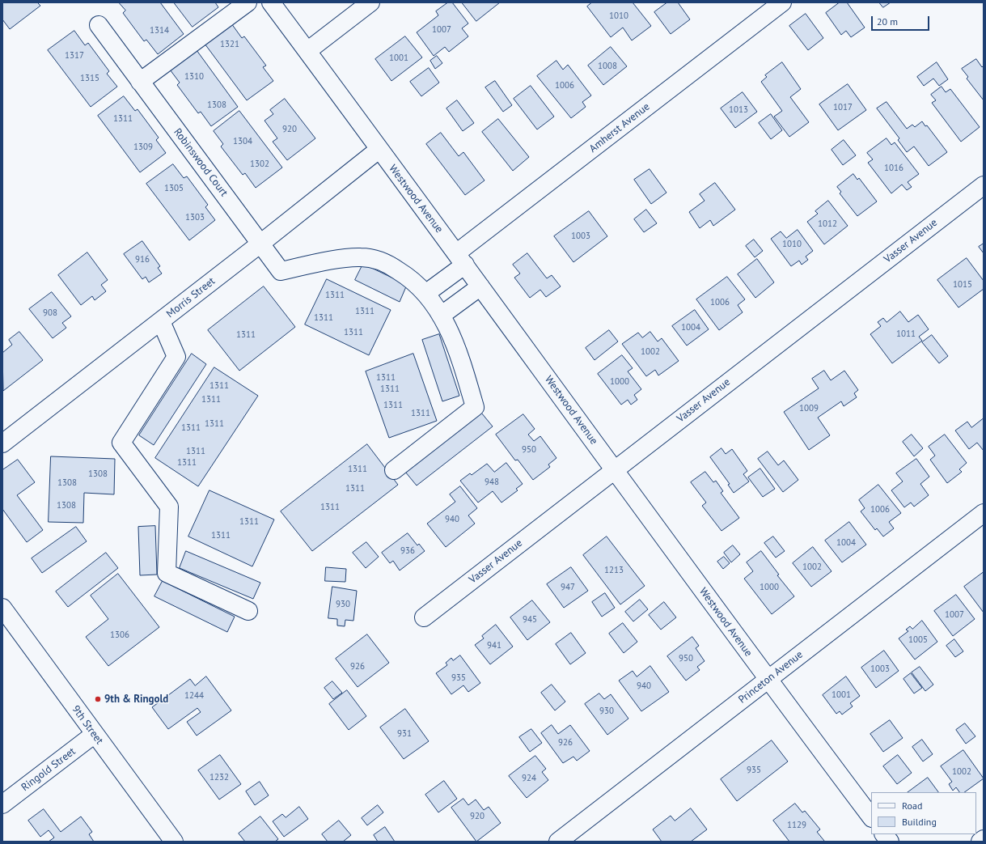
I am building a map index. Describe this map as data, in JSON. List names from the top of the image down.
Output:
{
  "streets": {
    "street": [
      "Amherst Avenue",
      "Robinswood Court",
      "Westwood Avenue",
      "Vasser Avenue",
      "Morris Street",
      "Princeton Avenue",
      "9th Street",
      "Ringold Street"
    ]
  },
  "crossings": [
    ["Amherst Avenue", "Robinswood Court"],
    ["Amherst Avenue", "Westwood Avenue"],
    ["Robinswood Court", "Morris Street"],
    ["Westwood Avenue", "Vasser Avenue"],
    ["Westwood Avenue", "Morris Street"],
    ["Westwood Avenue", "Princeton Avenue"],
    ["9th Street", "Ringold Street"]
  ],
  "places": ["9th & Ringold"],
  "house_numbers": [
    "1010",
    "1007",
    "1314",
    "1321",
    "1317",
    "1001",
    "1008",
    "1310",
    "1315",
    "1006",
    "1308",
    "1017",
    "1013",
    "1311",
    "920",
    "1304",
    "1309",
    "1302",
    "1016",
    "1305",
    "1303",
    "1012",
    "1003",
    "1010",
    "916",
    "1015",
    "1311",
    "1006",
    "1311",
    "908",
    "1311",
    "1004",
    "1311",
    "1011",
    "1311",
    "1002",
    "1311",
    "1000",
    "1311",
    "1311",
    "1311",
    "1311",
    "1009",
    "1311",
    "1311",
    "1311",
    "950",
    "1311",
    "1311",
    "1311",
    "1308",
    "948",
    "1308",
    "1311",
    "1308",
    "1311",
    "1006",
    "940",
    "1311",
    "1311",
    "1004",
    "936",
    "1002",
    "1213",
    "947",
    "1000",
    "930",
    "1007",
    "945",
    "1306",
    "1005",
    "941",
    "950",
    "926",
    "1003",
    "935",
    "940",
    "1001",
    "1244",
    "930",
    "931",
    "926",
    "935",
    "1002",
    "1232",
    "924",
    "920",
    "1129"
  ],
  "legend": ["Road", "Building"],
  "scale_bar": "20 m"
}
